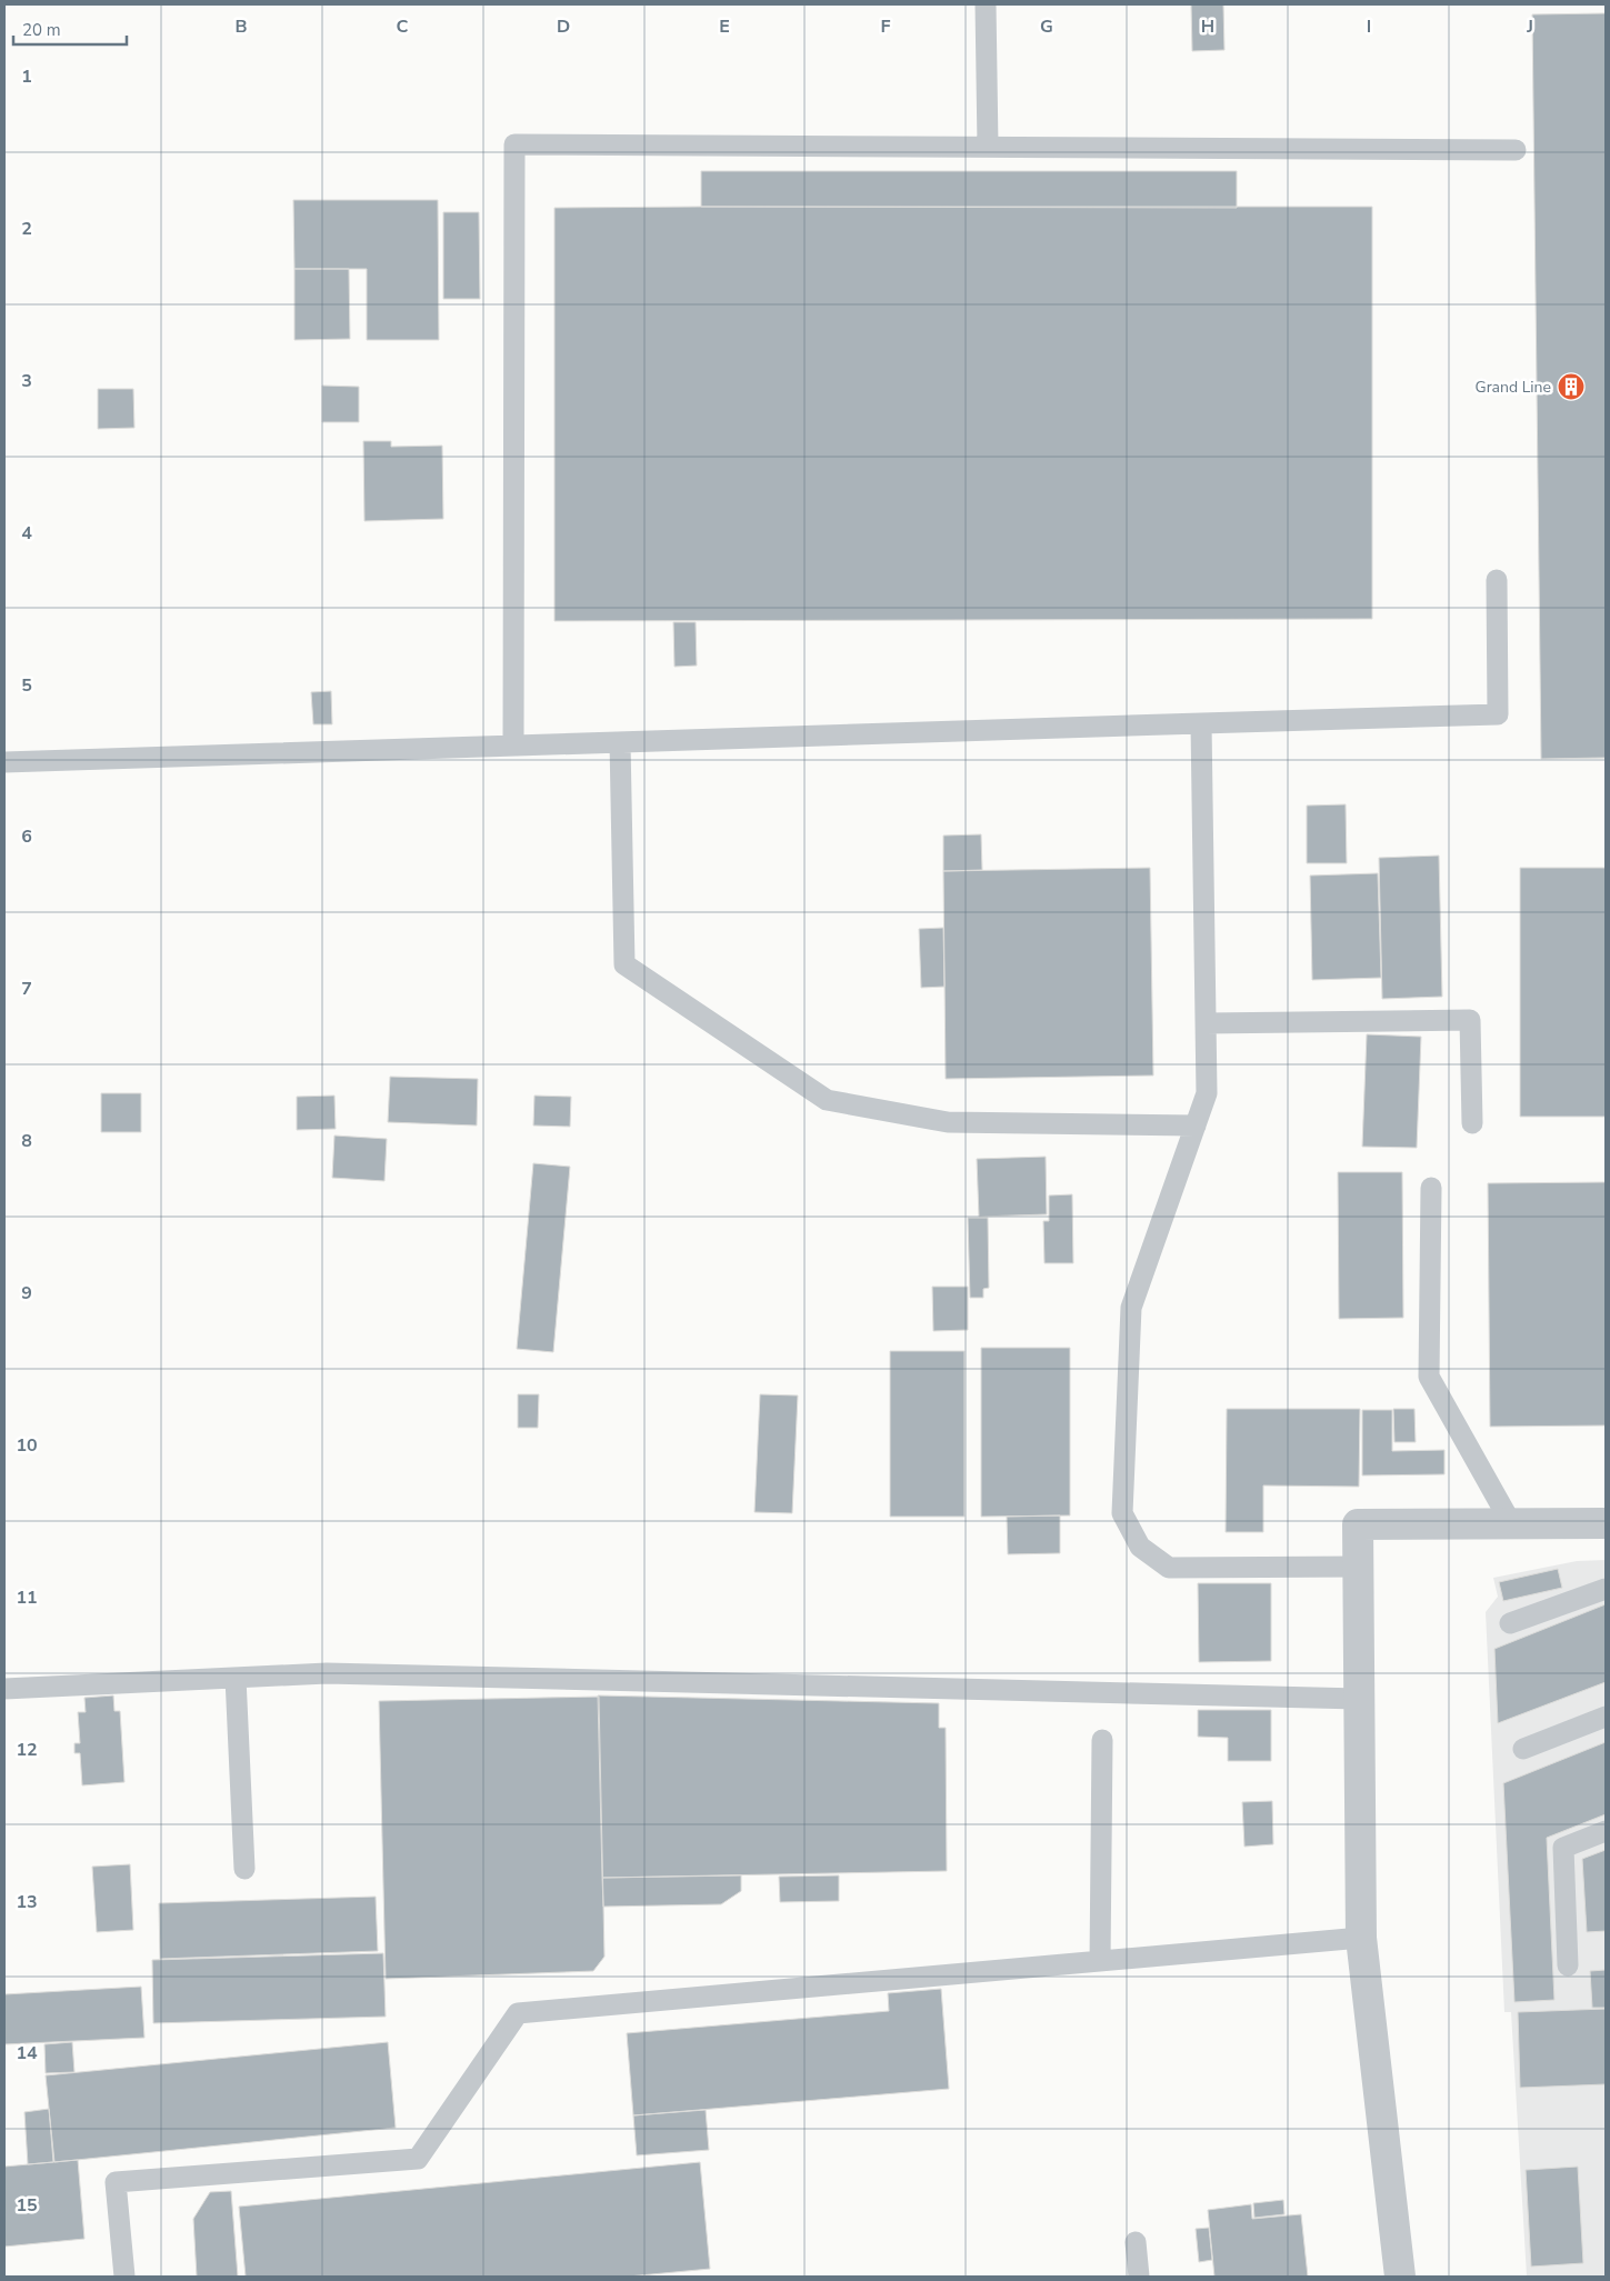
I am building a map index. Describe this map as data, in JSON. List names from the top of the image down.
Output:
{
  "places": {
    "building": ["Grand Line"]
  },
  "scale_bar": "20 m",
  "grid": {
    "columns": [
      "B",
      "C",
      "D",
      "E",
      "F",
      "G",
      "H",
      "I",
      "J"
    ],
    "rows": [
      "1",
      "2",
      "3",
      "4",
      "5",
      "6",
      "7",
      "8",
      "9",
      "10",
      "11",
      "12",
      "13",
      "14",
      "15"
    ]
  }
}
